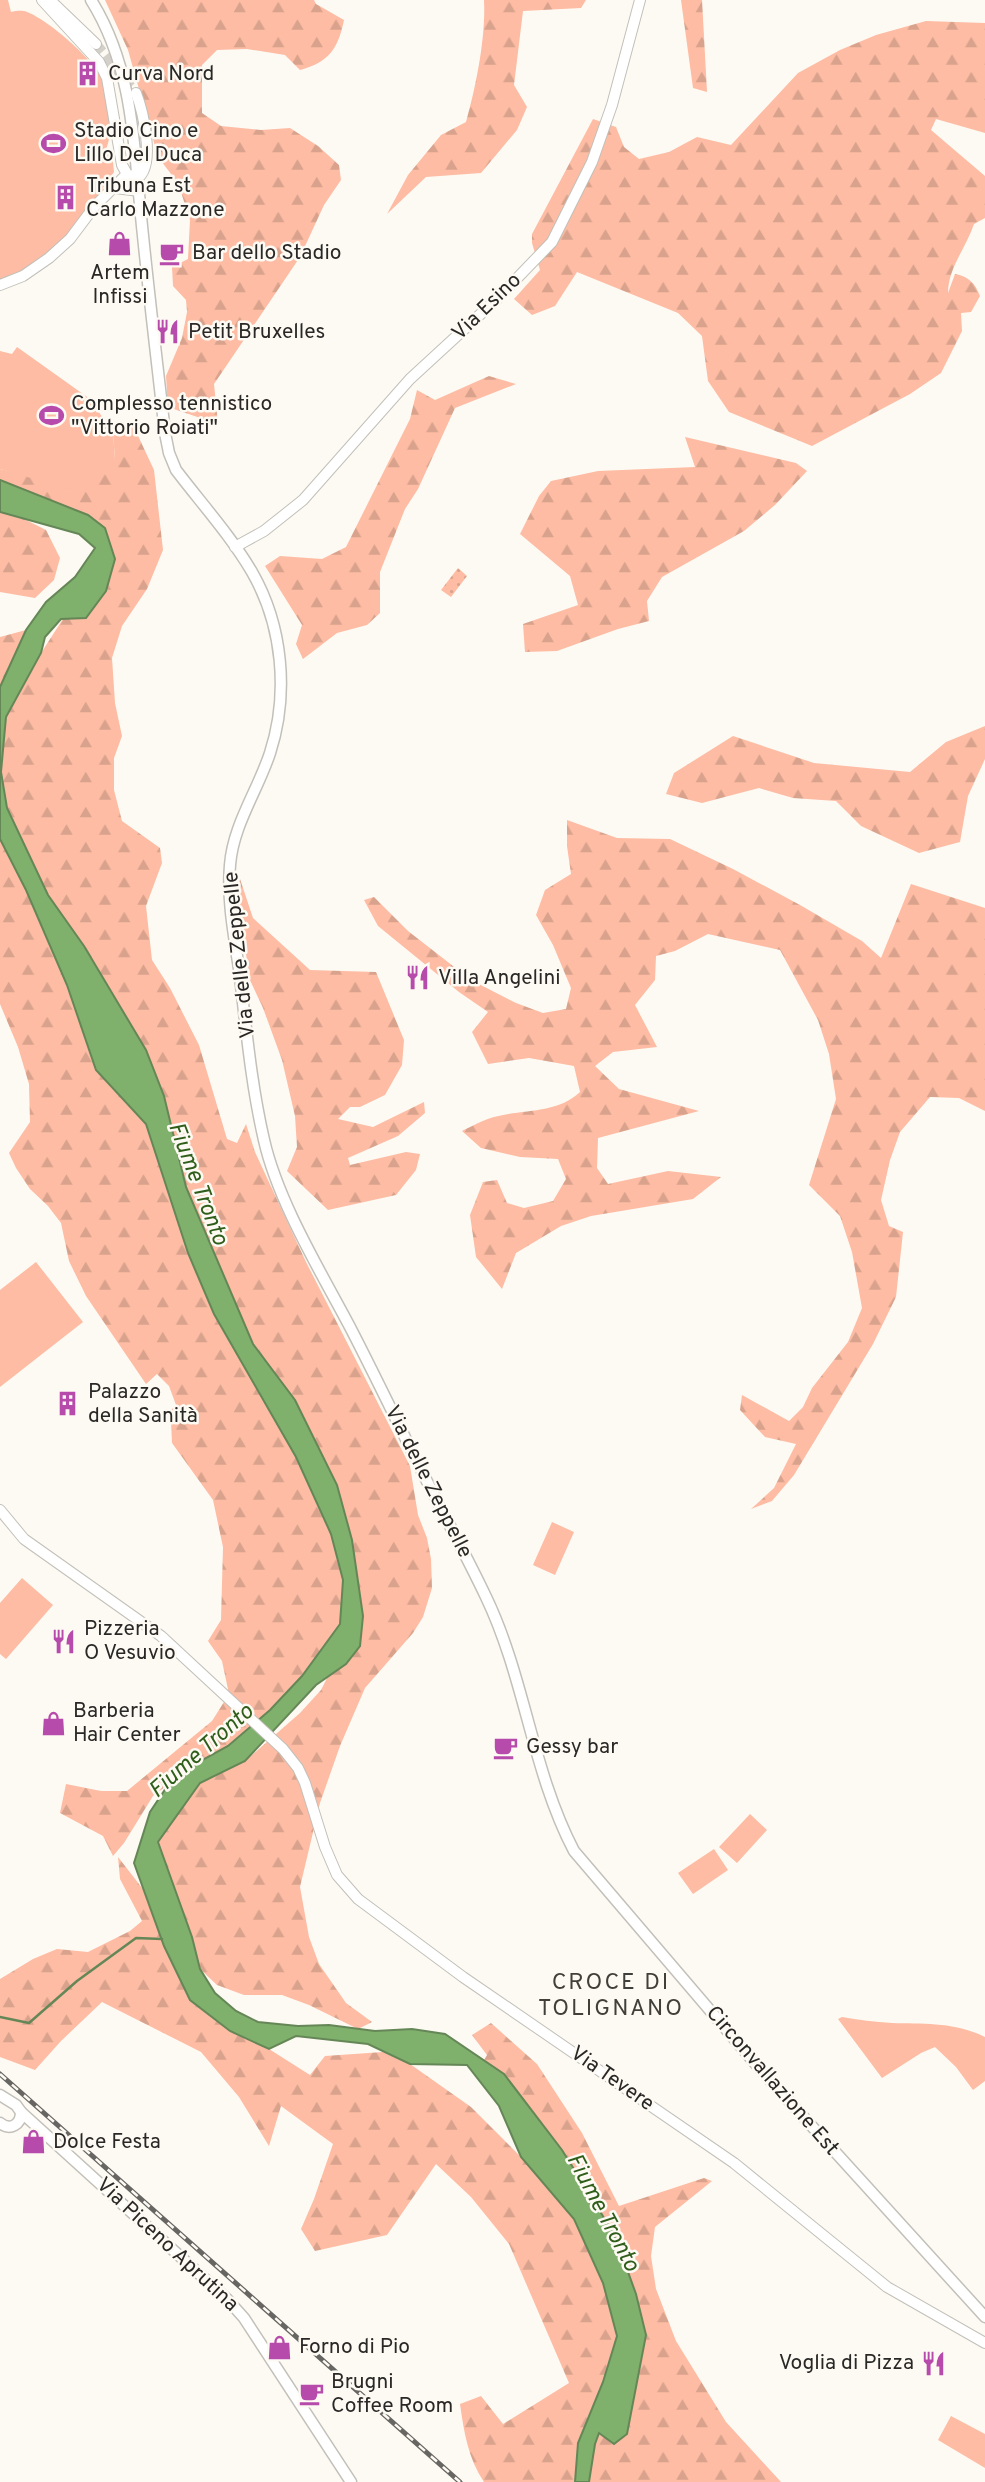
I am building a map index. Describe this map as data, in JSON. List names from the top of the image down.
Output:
{
  "streets": {
    "main road": ["Via delle Zeppelle", "Circonvallazione Est", "Via Piceno Aprutina"],
    "street": ["Via Esino", "Via Tevere"]
  },
  "crossings": [
    ["Via Esino", "Via delle Zeppelle"],
    ["Via delle Zeppelle", "Circonvallazione Est"]
  ],
  "districts": ["CROCE DI TOLIGNANO"],
  "water": ["Fiume Tronto"],
  "places": {
    "building": ["Curva Nord", "Tribuna Est Carlo Mazzone", "Palazzo della Sanità"],
    "sports": ["Stadio Cino e Lillo Del Duca", "Complesso tennistico \"Vittorio Roiati\""],
    "shop": [
      "Artem Infissi",
      "Barberia Hair Center",
      "Dolce Festa",
      "Forno di Pio"
    ],
    "cafe": ["Bar dello Stadio", "Gessy bar", "Brugni Coffee Room"],
    "restaurant": [
      "Petit Bruxelles",
      "Villa Angelini",
      "Pizzeria O Vesuvio",
      "Voglia di Pizza"
    ]
  }
}
